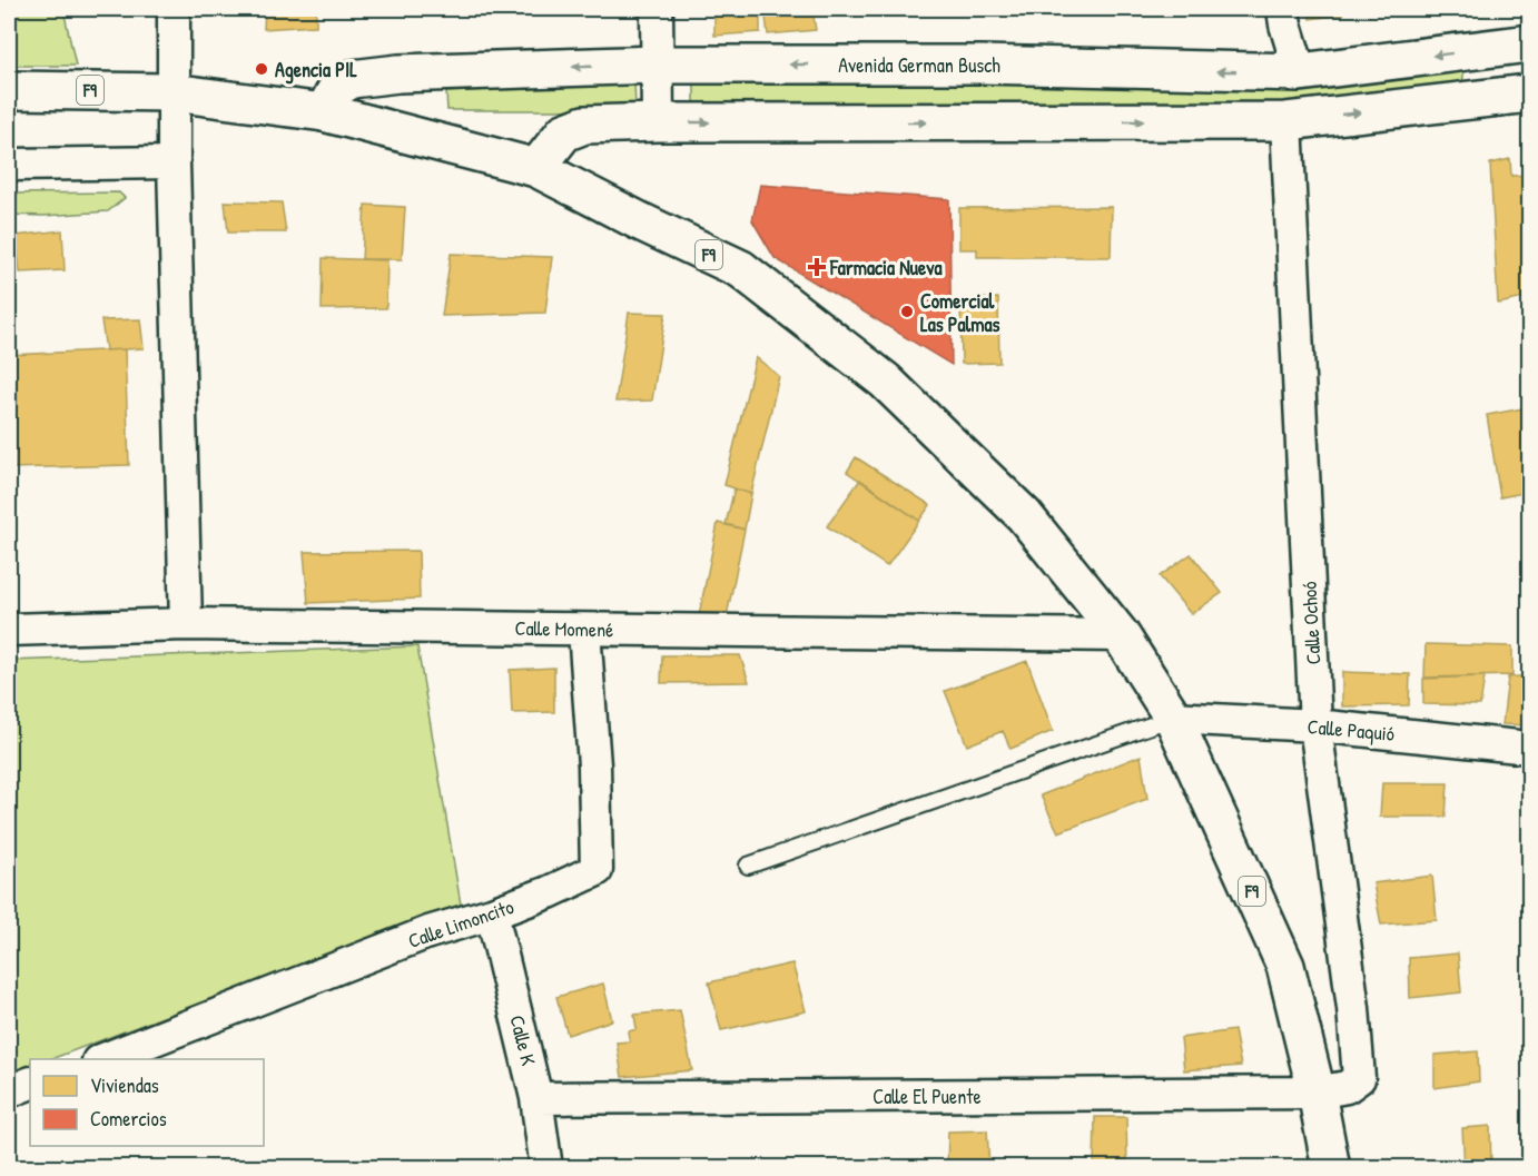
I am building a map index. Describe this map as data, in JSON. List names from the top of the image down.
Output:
{
  "streets": {
    "main road": ["Avenida German Busch", "F9"],
    "street": [
      "Calle Ochoó",
      "Calle Momené",
      "Calle Paquió",
      "Calle Limoncito",
      "Calle K",
      "Calle El Puente"
    ]
  },
  "crossings": [
    ["Avenida German Busch", "F9"],
    ["F9", "Calle Ochoó"],
    ["F9", "Calle Momené"],
    ["F9", "Calle Paquió"],
    ["F9", "Calle El Puente"],
    ["Calle Ochoó", "Calle Paquió"],
    ["Calle Ochoó", "Calle El Puente"],
    ["Calle Momené", "Calle Limoncito"],
    ["Calle Limoncito", "Calle K"],
    ["Calle K", "Calle El Puente"]
  ],
  "places": {
    "other": ["Agencia PIL", "Comercial Las Palmas"],
    "health": ["Farmacia Nueva"]
  },
  "legend": ["Viviendas", "Comercios"]
}
